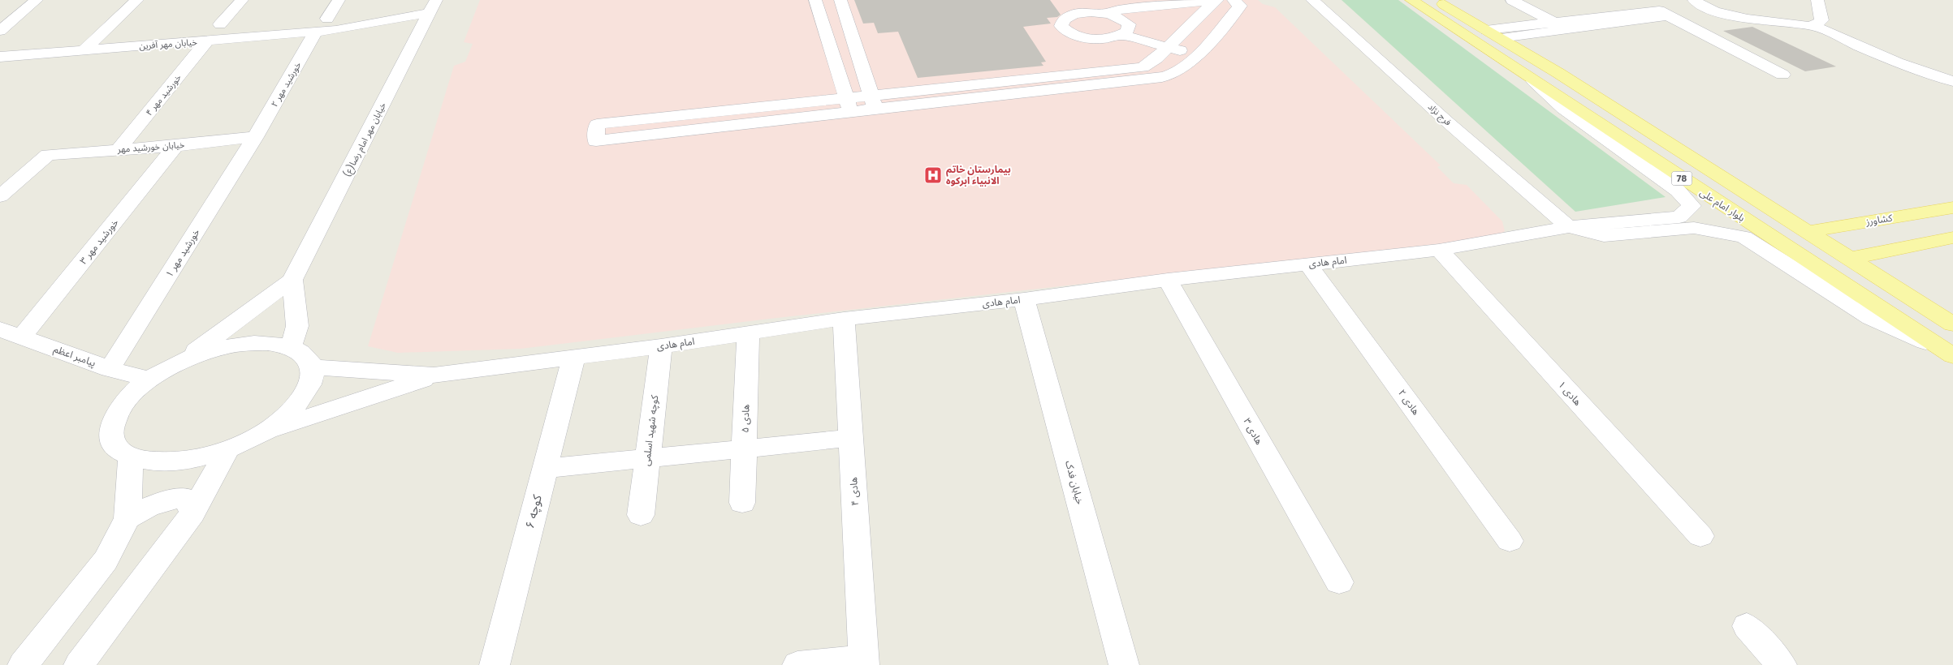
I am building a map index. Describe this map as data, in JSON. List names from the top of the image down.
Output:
{
  "streets": {
    "main road": ["78", "بلوار امام علی", "کشاورز"],
    "street": [
      "خیابان مهر آفرین",
      "خورشید مهر ۲",
      "خورشید مهر ۴",
      "فرج نژاد",
      "خیابان مهر امام رضا(ع)",
      "خیابان خورشید مهر",
      "خورشید مهر ۳",
      "خورشید مهر ۱",
      "امام هادی",
      "پیامبر اعظم",
      "هادی ۱",
      "هادی ۲",
      "هادی ۵",
      "کوچه شهید اسلمی",
      "هادی ۳",
      "خیابان فدک",
      "هادی ۴",
      "کوچه ۶"
    ]
  },
  "crossings": [
    ["خیابان مهر آفرین", "خورشید مهر ۲"],
    ["خیابان مهر آفرین", "خورشید مهر ۴"],
    ["خیابان مهر آفرین", "خیابان مهر امام رضا(ع)"],
    ["خورشید مهر ۲", "خیابان خورشید مهر"],
    ["خورشید مهر ۲", "خورشید مهر ۱"],
    ["خورشید مهر ۴", "خیابان خورشید مهر"],
    ["فرج نژاد", "امام هادی"],
    ["خیابان خورشید مهر", "خورشید مهر ۳"],
    ["خیابان خورشید مهر", "خورشید مهر ۱"],
    ["78", "کشاورز"],
    ["بلوار امام علی", "امام هادی"],
    ["خورشید مهر ۳", "پیامبر اعظم"],
    ["خورشید مهر ۱", "پیامبر اعظم"],
    ["امام هادی", "هادی ۱"],
    ["امام هادی", "هادی ۲"],
    ["امام هادی", "هادی ۵"],
    ["امام هادی", "کوچه شهید اسلمی"],
    ["امام هادی", "هادی ۳"],
    ["امام هادی", "خیابان فدک"],
    ["امام هادی", "هادی ۴"],
    ["امام هادی", "کوچه ۶"]
  ],
  "places": {
    "hospital": ["بیمارستان خاتم الانبیاء ابرکوه"]
  }
}
